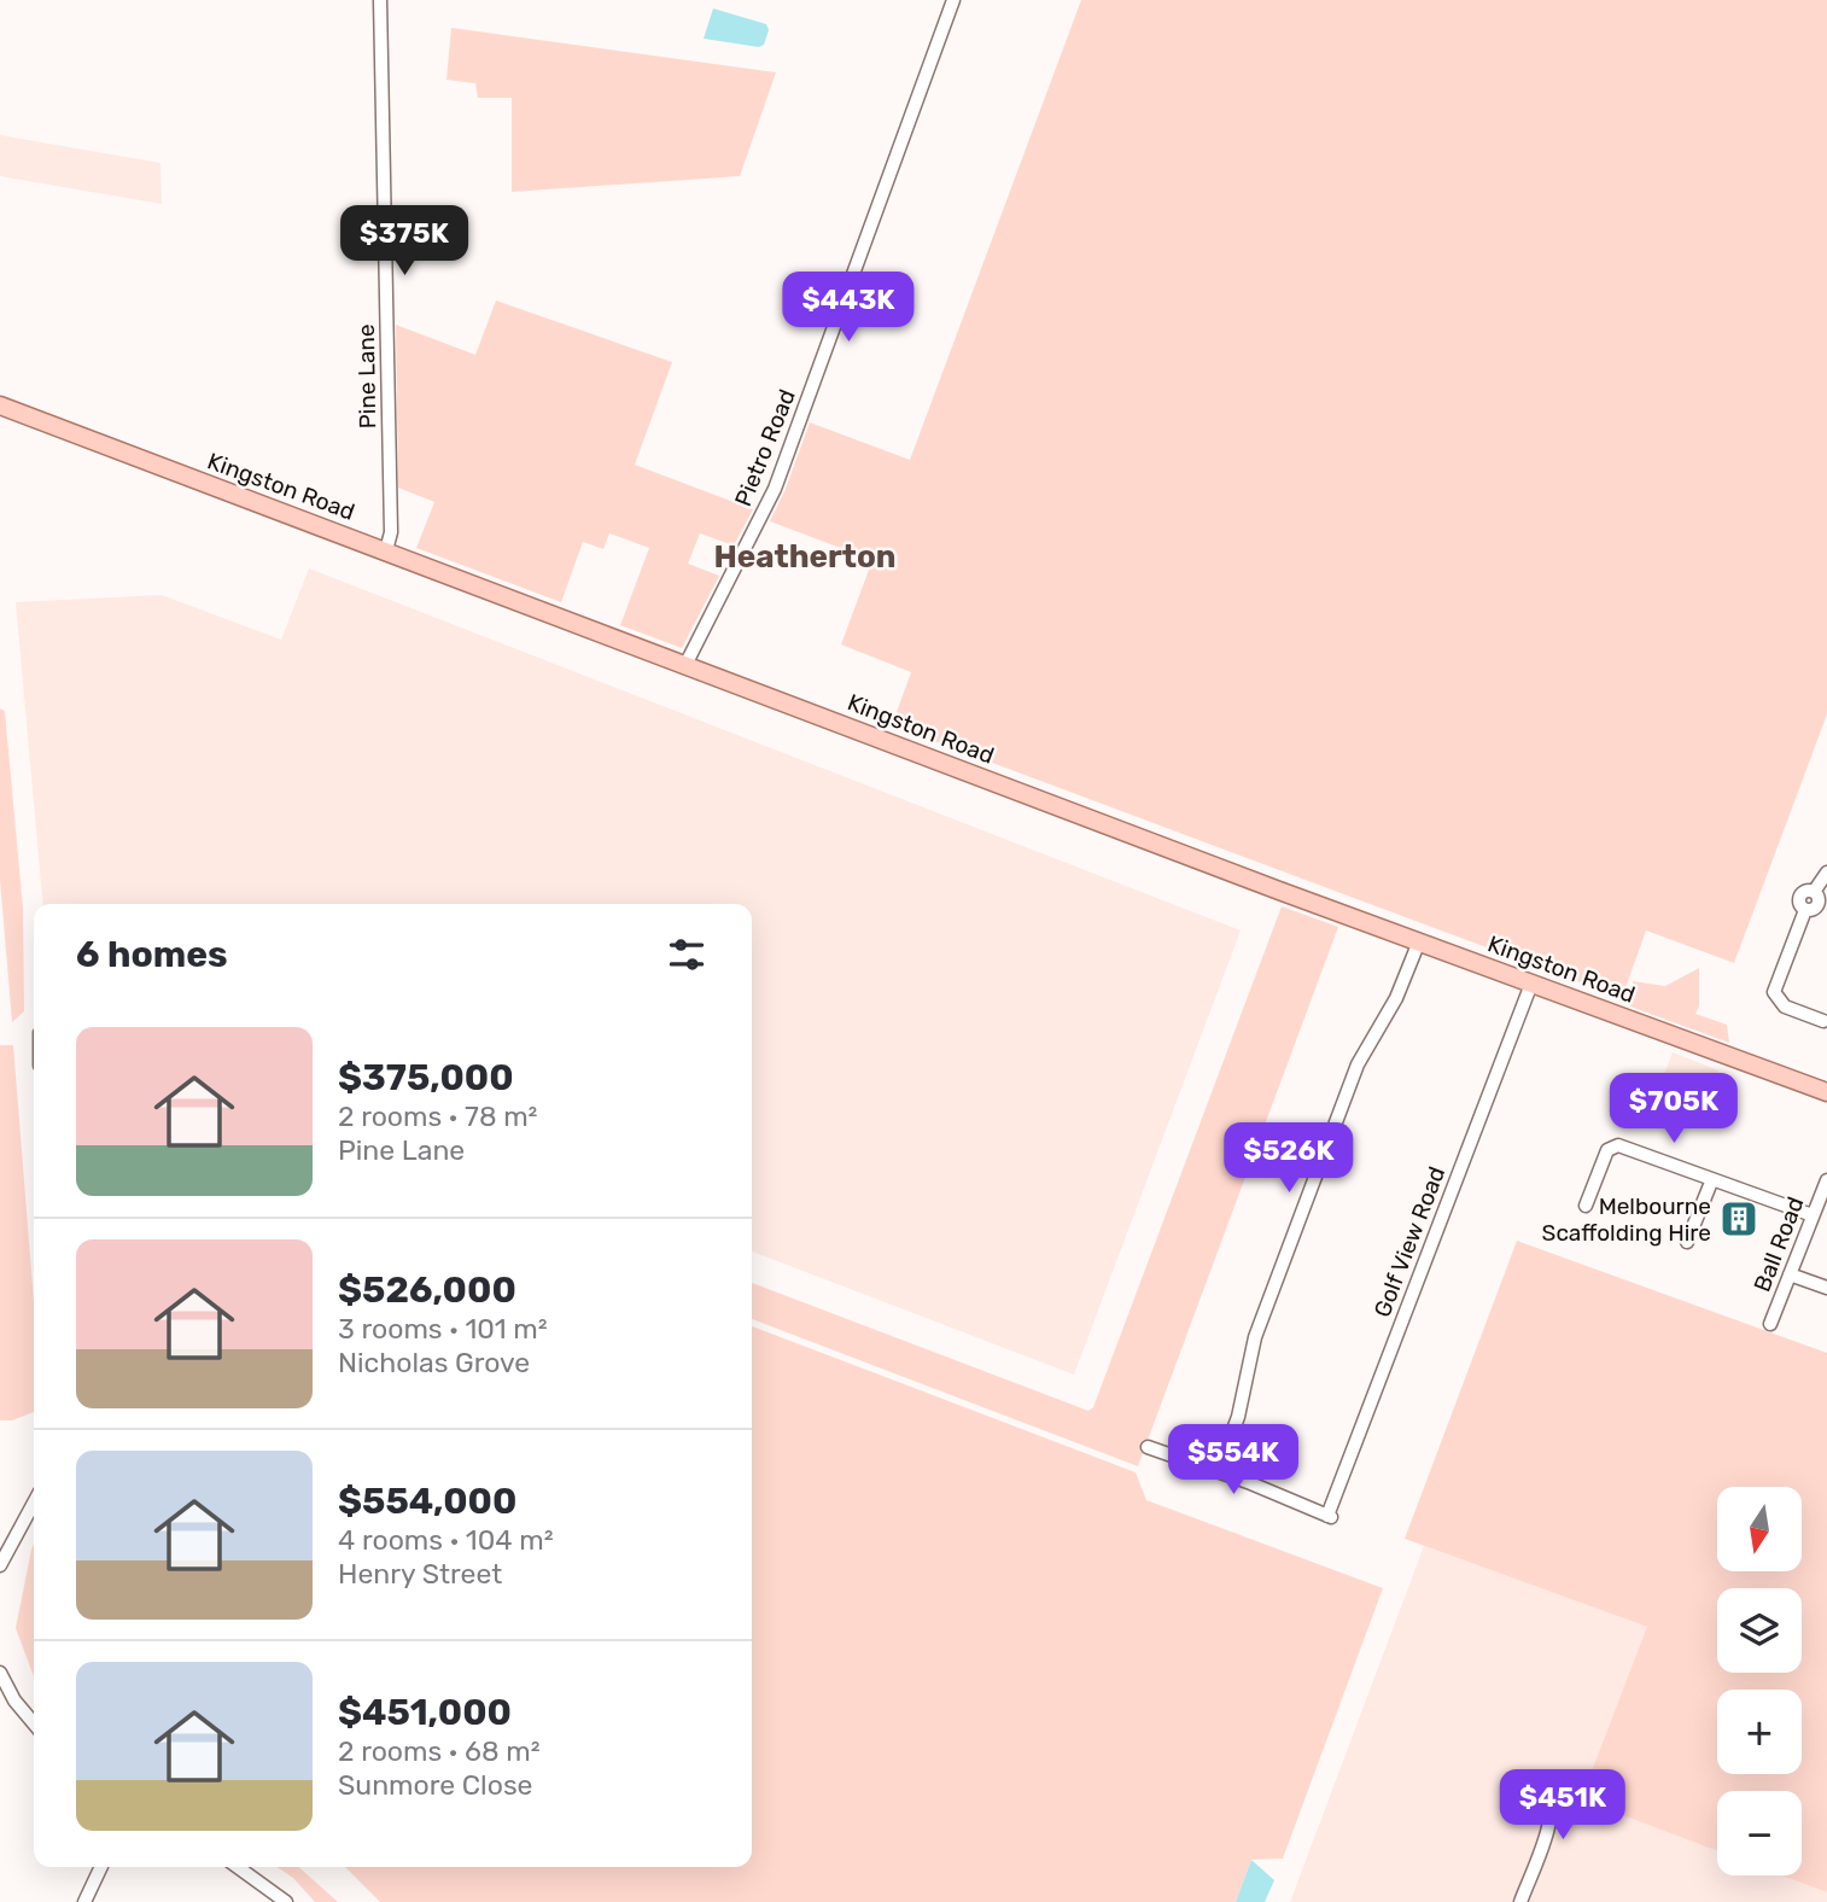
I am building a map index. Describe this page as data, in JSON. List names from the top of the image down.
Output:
{
  "streets": {
    "main road": ["Kingston Road"],
    "street": [
      "Pine Lane",
      "Pietro Road",
      "Golf View Road",
      "Ball Road"
    ]
  },
  "crossings": [
    ["Pine Lane", "Kingston Road"],
    ["Pietro Road", "Kingston Road"],
    ["Kingston Road", "Golf View Road"]
  ],
  "districts": ["Heatherton"],
  "places": {
    "building": ["Melbourne Scaffolding Hire"]
  },
  "north": "bottom",
  "page": {
    "price": [
      "$375K",
      "$443K",
      "$705K",
      "$526K",
      "$554K",
      "$451K"
    ],
    "heading": "6 homes",
    "list": [
      {
        "name": "$375,000",
        "note": "2 rooms · 78 m² · Pine Lane"
      },
      {
        "name": "$526,000",
        "note": "3 rooms · 101 m² · Nicholas Grove"
      },
      {
        "name": "$554,000",
        "note": "4 rooms · 104 m² · Henry Street"
      },
      {
        "name": "$451,000",
        "note": "2 rooms · 68 m² · Sunmore Close"
      }
    ],
    "map_buttons": ["+", "−"]
  }
}
